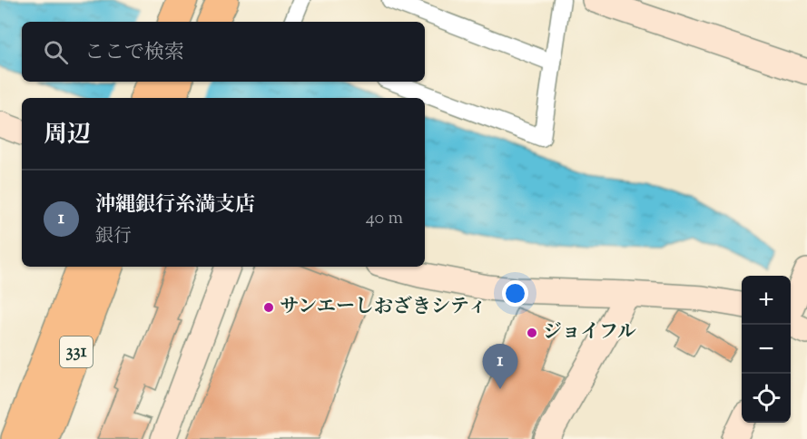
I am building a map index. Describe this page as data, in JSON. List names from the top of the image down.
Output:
{
  "streets": {
    "highway": ["331"]
  },
  "places": ["サンエーしおざきシティ", "ジョイフル"],
  "page": {
    "search": "ここで検索",
    "heading": "周辺",
    "list": [
      {
        "mark": "1",
        "name": "沖縄銀行糸満支店",
        "note": "銀行",
        "value": "40 m"
      }
    ],
    "map_buttons": ["+", "−"],
    "pins": "1"
  }
}
